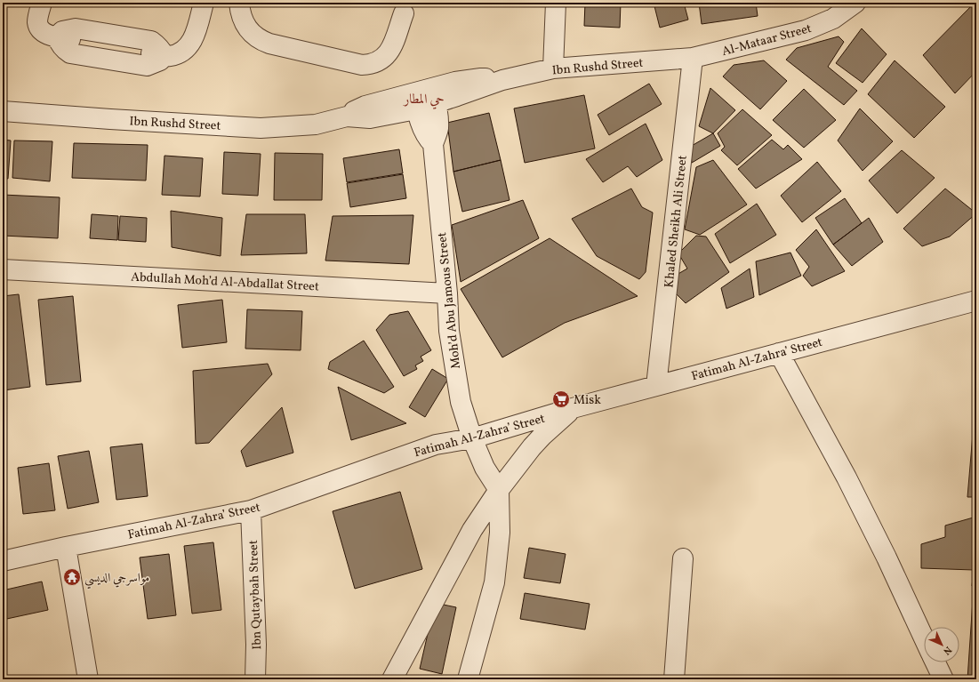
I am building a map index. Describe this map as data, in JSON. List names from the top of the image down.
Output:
{
  "streets": {
    "street": [
      "Al-Mataar Street",
      "Ibn Rushd Street",
      "Khaled Sheikh Ali Street",
      "Abdullah Moh’d Al-Abdallat Street",
      "Moh’d Abu Jamous Street",
      "Fatimah Al-Zahra’ Street",
      "Ibn Qutaybah Street"
    ]
  },
  "crossings": [
    ["Al-Mataar Street", "Ibn Rushd Street"],
    ["Al-Mataar Street", "Khaled Sheikh Ali Street"],
    ["Ibn Rushd Street", "Khaled Sheikh Ali Street"],
    ["Ibn Rushd Street", "Moh’d Abu Jamous Street"],
    ["Khaled Sheikh Ali Street", "Fatimah Al-Zahra’ Street"],
    ["Abdullah Moh’d Al-Abdallat Street", "Moh’d Abu Jamous Street"],
    ["Moh’d Abu Jamous Street", "Fatimah Al-Zahra’ Street"],
    ["Fatimah Al-Zahra’ Street", "Ibn Qutaybah Street"]
  ],
  "districts": ["حي المطار"],
  "places": {
    "supermarket": ["Misk"],
    "temple": ["مواسرجي الديسي"]
  },
  "north": "bottom right"
}
